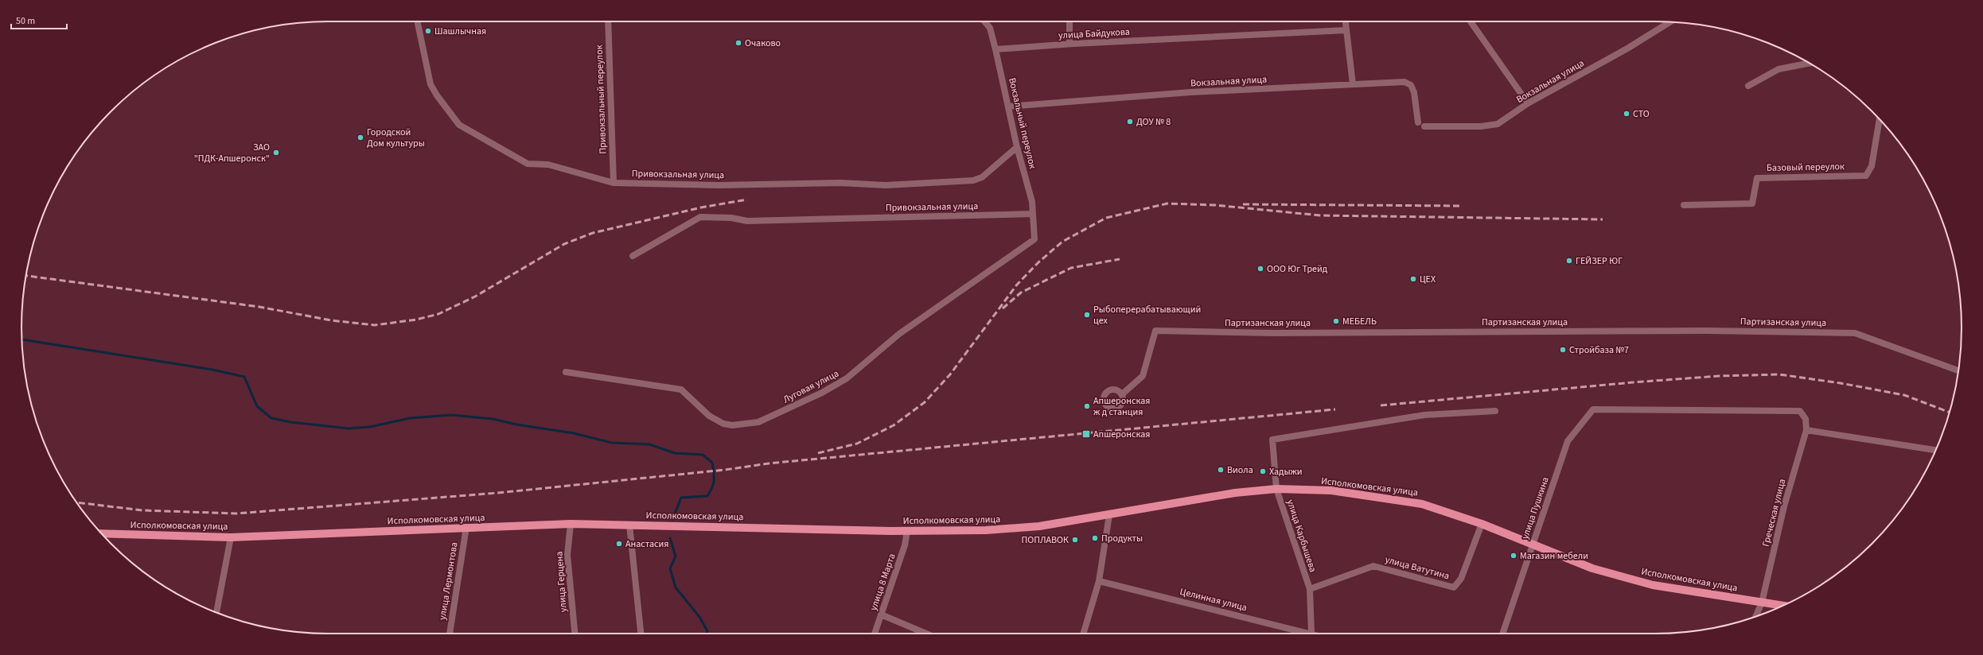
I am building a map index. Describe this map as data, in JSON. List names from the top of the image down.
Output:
{
  "streets": {
    "main road": ["Исполкомовская улица"],
    "street": [
      "улица Байдукова",
      "Вокзальная улица",
      "Привокзальный переулок",
      "Вокзальный переулок",
      "Базовый переулок",
      "Привокзальная улица",
      "Партизанская улица",
      "Луговая улица",
      "улица Пушкина",
      "Греческая улица",
      "улица Карбышева",
      "улица Ватутина",
      "улица Лермонтова",
      "улица Герцена",
      "улица 8 Марта",
      "Целинная улица"
    ]
  },
  "crossings": [
    ["улица Байдукова", "Вокзальный переулок"],
    ["Вокзальная улица", "Вокзальный переулок"],
    ["Привокзальный переулок", "Привокзальная улица"],
    ["Вокзальный переулок", "Привокзальная улица"],
    ["Вокзальный переулок", "Луговая улица"],
    ["Исполкомовская улица", "улица Пушкина"],
    ["Исполкомовская улица", "Греческая улица"],
    ["Исполкомовская улица", "улица Карбышева"],
    ["Исполкомовская улица", "улица Ватутина"],
    ["Исполкомовская улица", "улица Лермонтова"],
    ["Исполкомовская улица", "улица Герцена"],
    ["Исполкомовская улица", "улица 8 Марта"],
    ["улица Пушкина", "Греческая улица"],
    ["улица Карбышева", "улица Ватутина"]
  ],
  "places": {
    "other": [
      "Шашлычная",
      "Очаково",
      "СТО",
      "ДОУ № 8",
      "Городской Дом культуры",
      "ЗАО \"ПДК-Апшеронск\"",
      "ГЕЙЗЕР ЮГ",
      "ООО Юг Трейд",
      "ЦЕХ",
      "Рыбоперерабатывающий цех",
      "МЕБЕЛЬ",
      "Стройбаза №7",
      "Апшеронская ж д станция",
      "Виола",
      "Хадыжи",
      "Продукты",
      "ПОПЛАВОК",
      "Анастасия",
      "Магазин мебели"
    ],
    "transit": ["Апшеронская"]
  },
  "scale_bar": "50 m"
}
